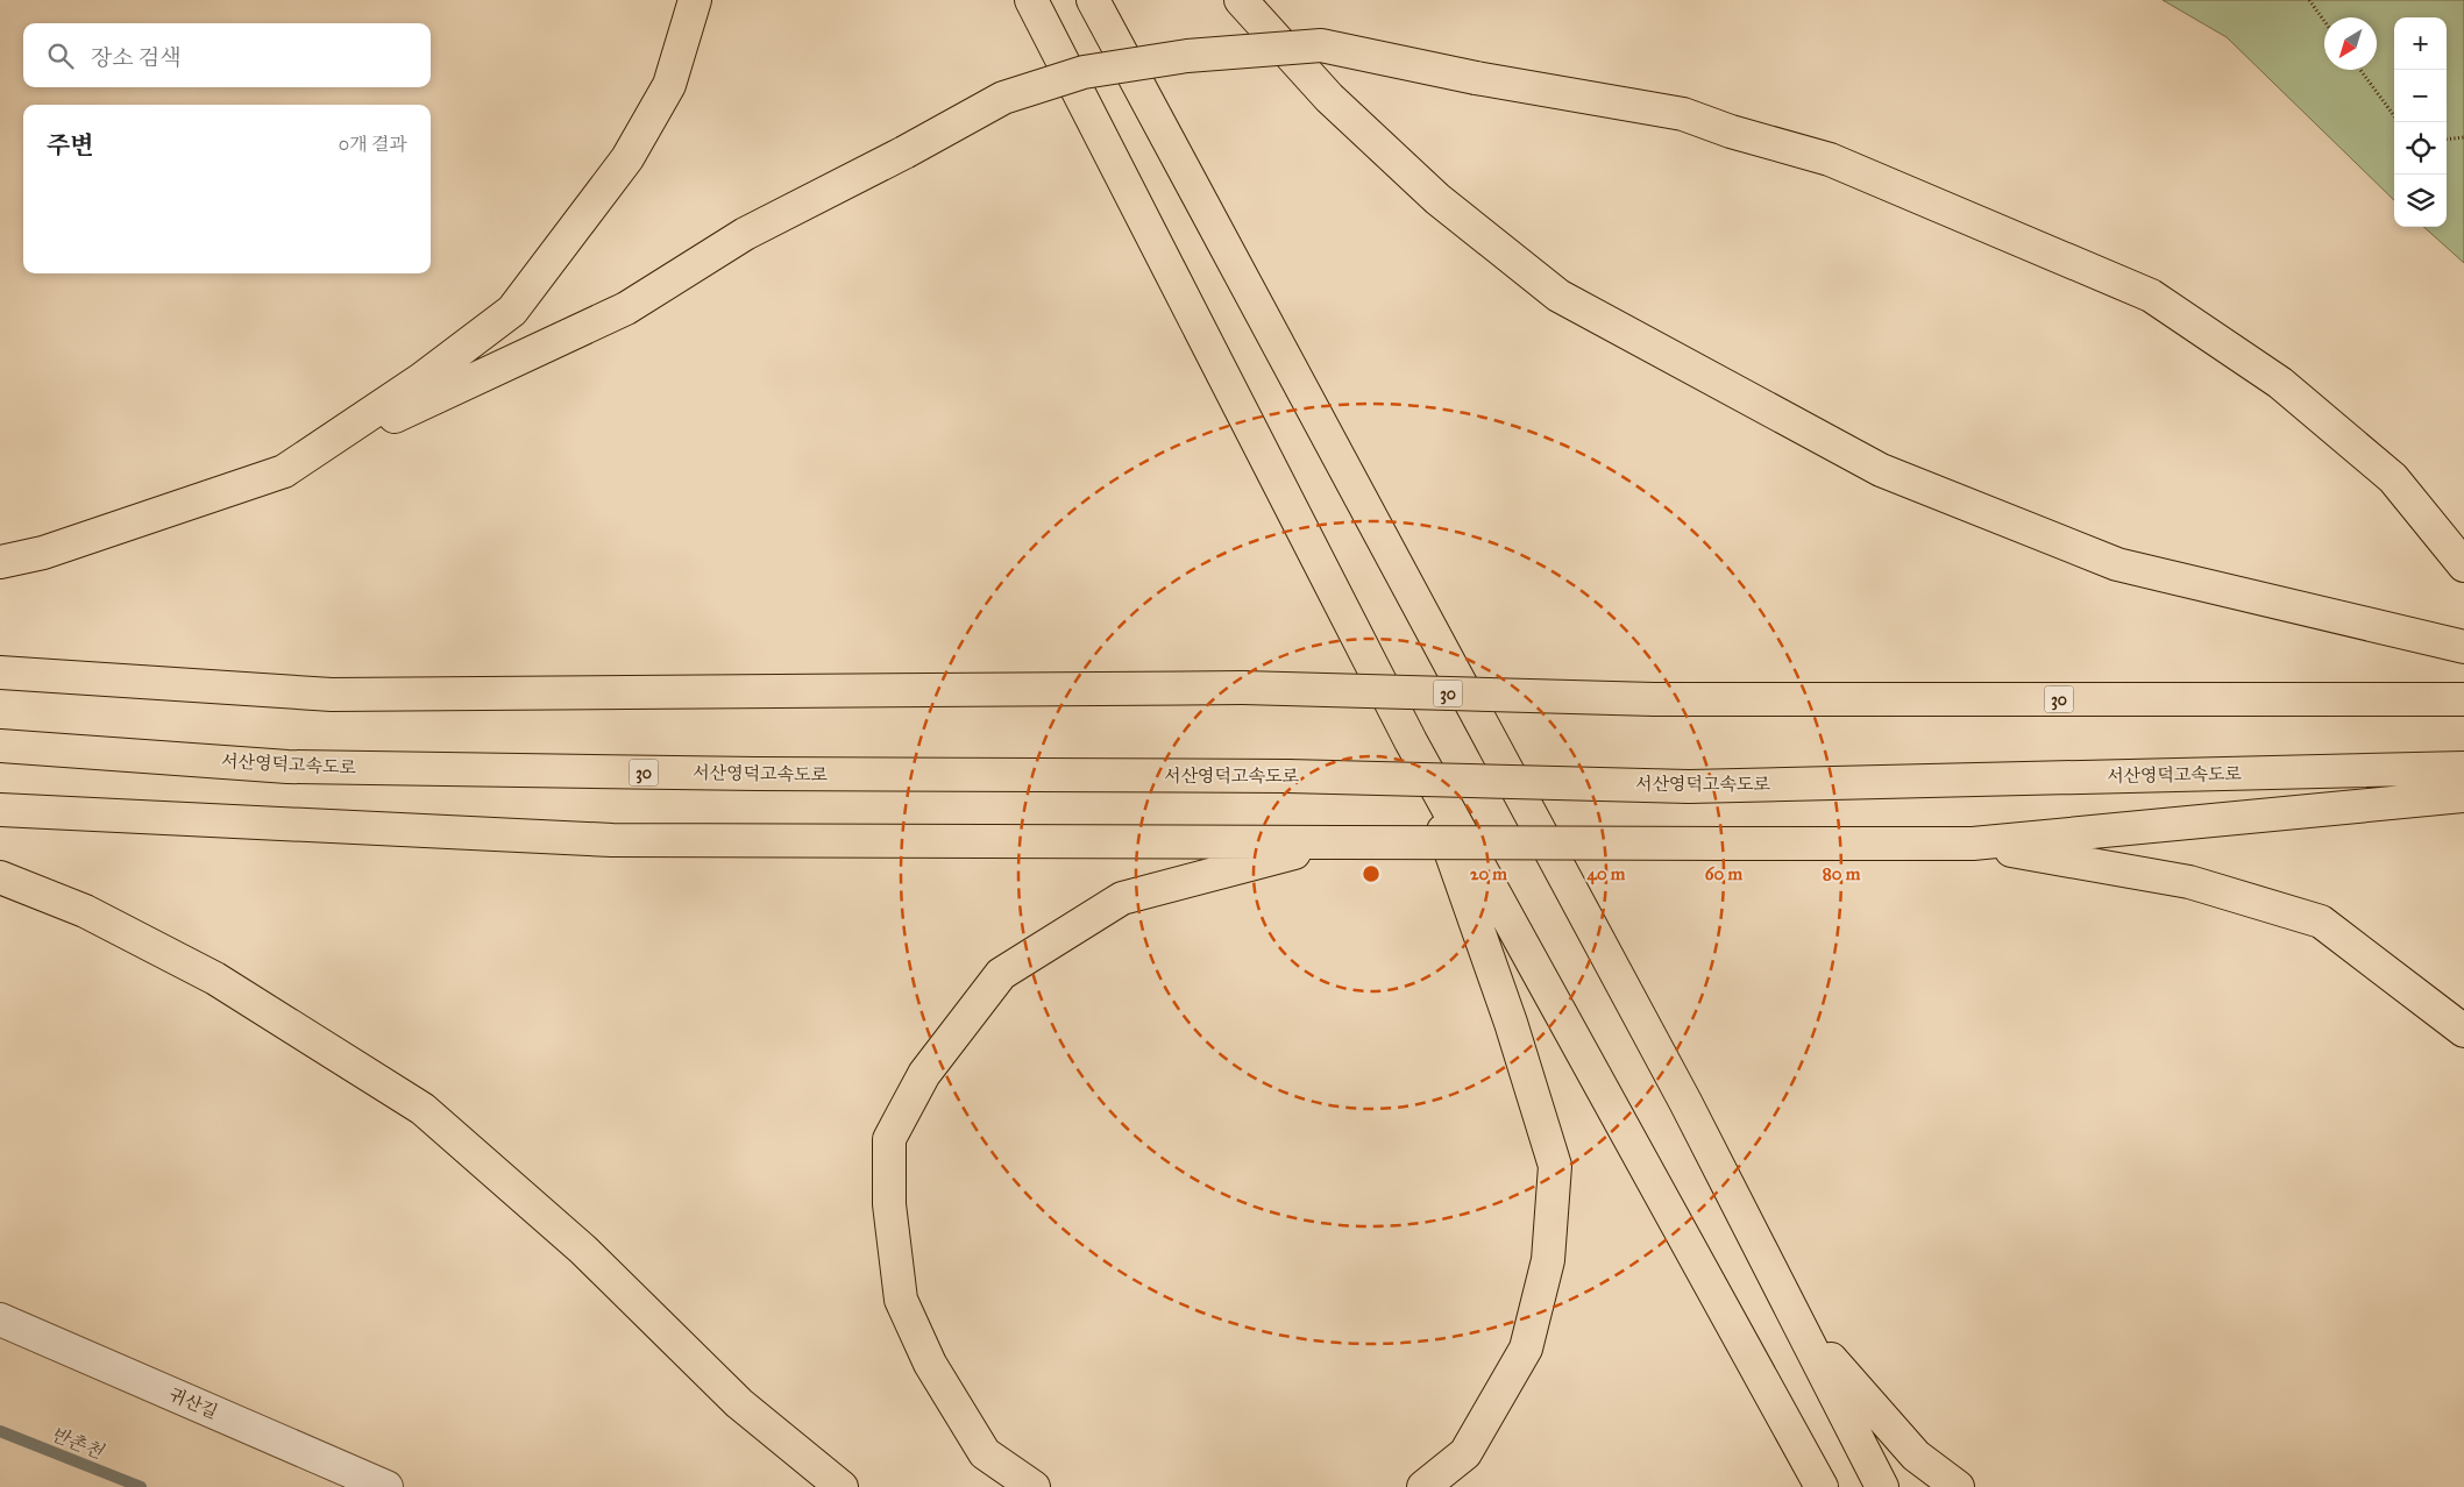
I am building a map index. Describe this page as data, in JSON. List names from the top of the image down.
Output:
{
  "streets": {
    "highway": ["30", "서산영덕고속도로"],
    "street": ["귀산길"]
  },
  "water": ["반촌천"],
  "north": "bottom left",
  "page": {
    "map_buttons": ["+", "−"],
    "search": "장소 검색",
    "heading": ["주변", "0개 결과"]
  },
  "rings": [
    "20 m",
    "40 m",
    "60 m",
    "80 m"
  ]
}
